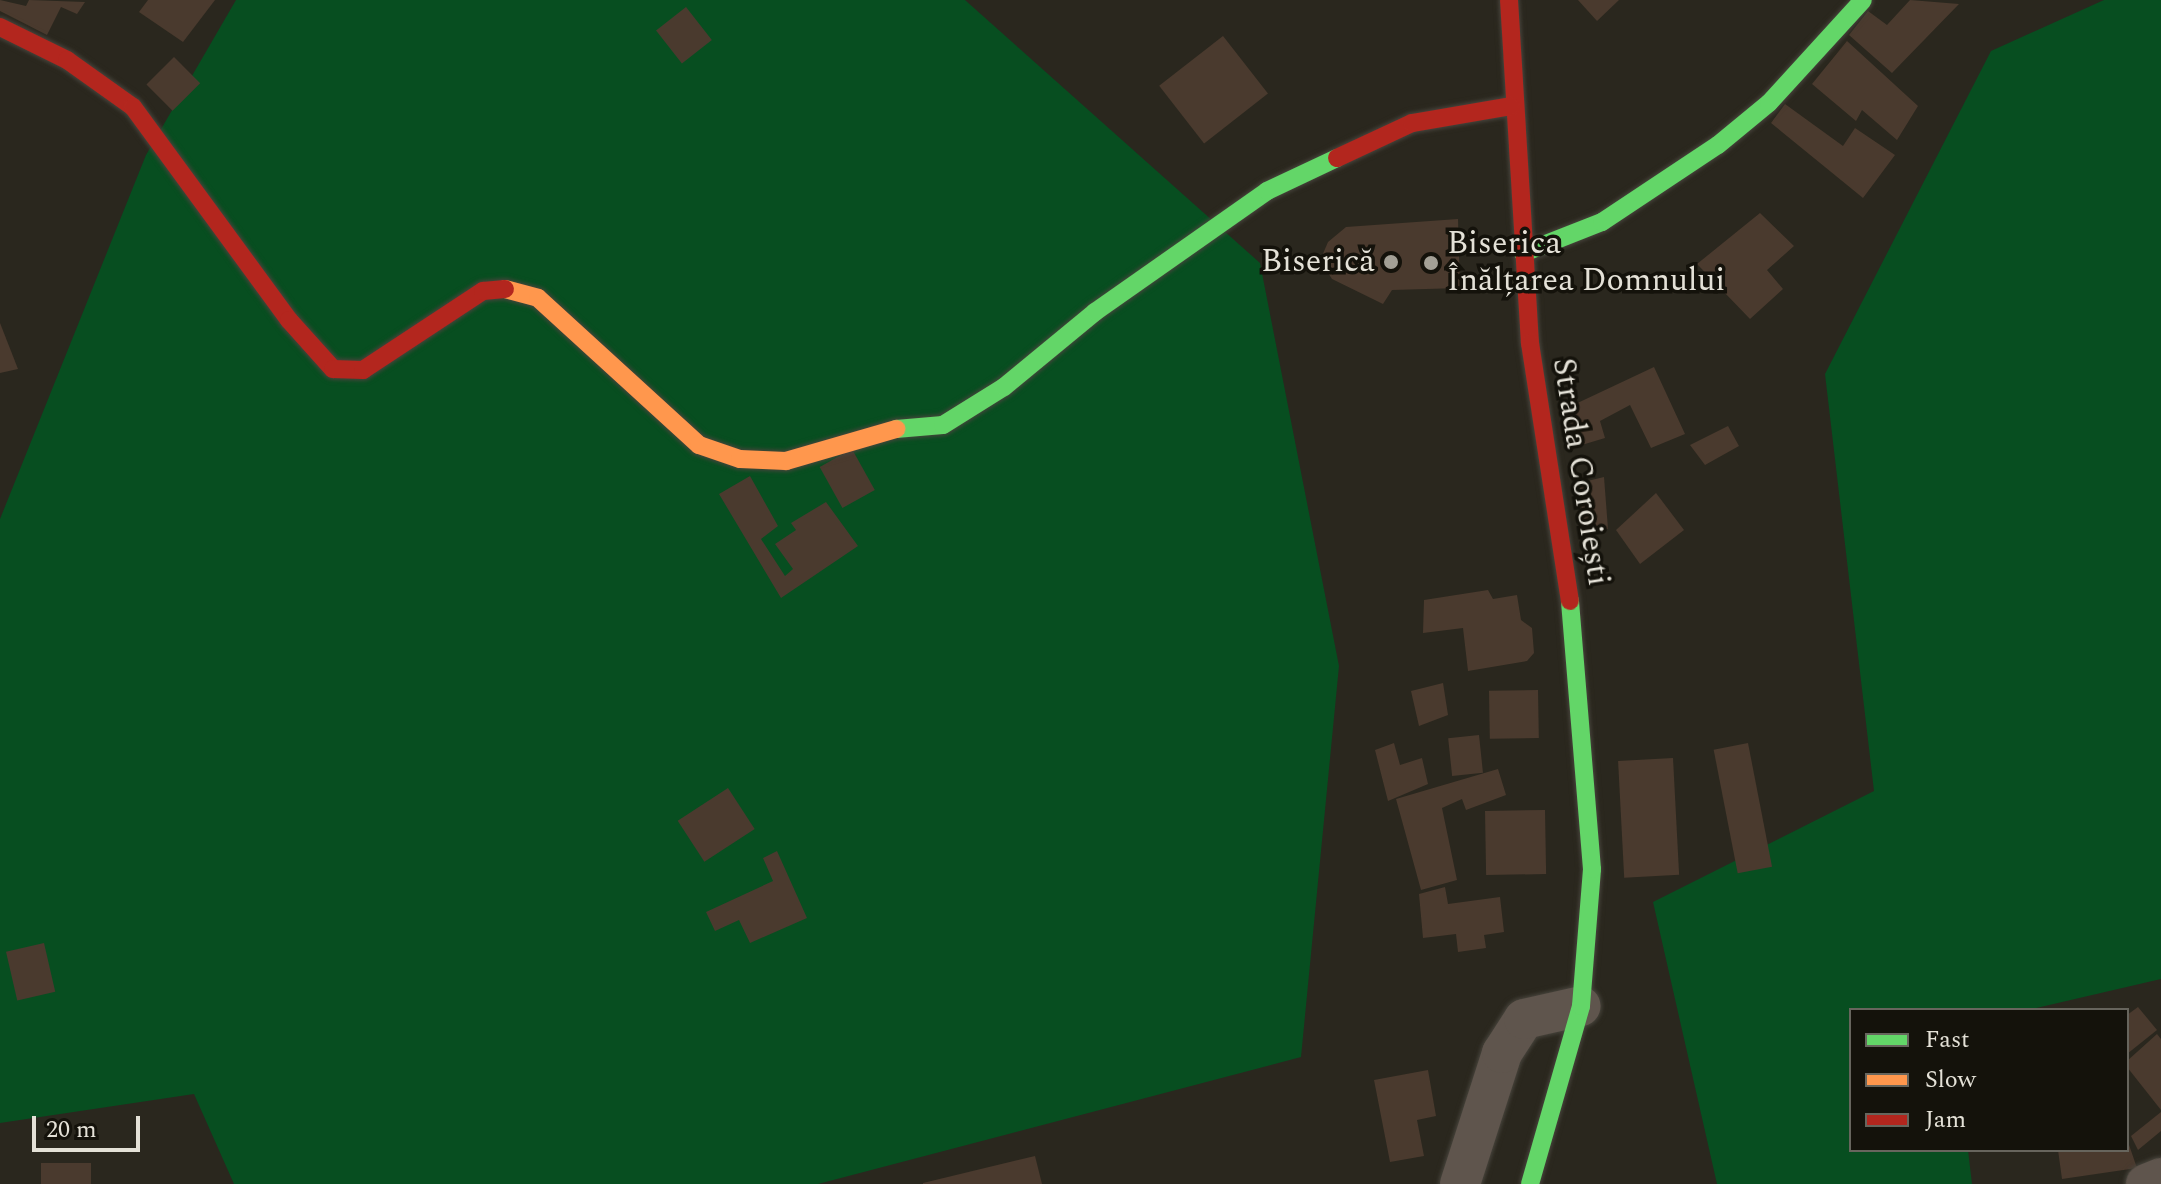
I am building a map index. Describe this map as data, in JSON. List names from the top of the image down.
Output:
{
  "streets": {
    "street": ["Strada Coroiești"]
  },
  "places": ["Biserică", "Biserica Înălțarea Domnului"],
  "legend": ["Fast", "Slow", "Jam"],
  "scale_bar": "20 m"
}
